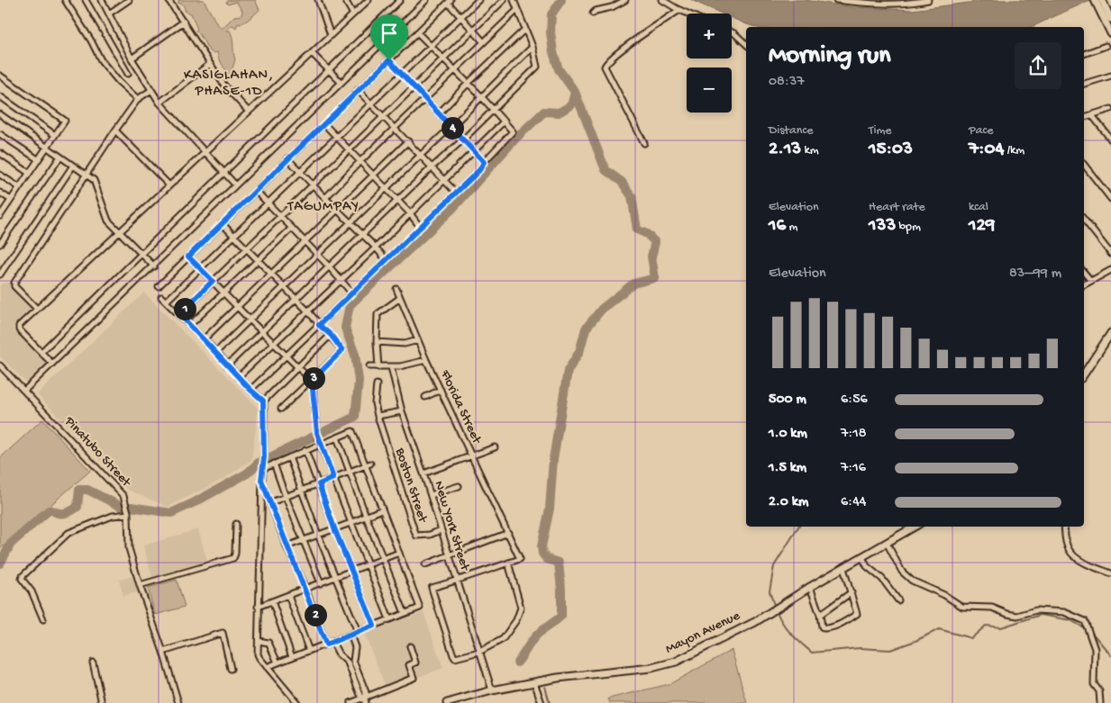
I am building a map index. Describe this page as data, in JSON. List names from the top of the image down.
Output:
{
  "streets": {
    "main road": ["Mayon Avenue"],
    "street": [
      "Florida Street",
      "Pinatubo Street",
      "Boston Street",
      "New York Street"
    ]
  },
  "crossings": [
    ["Boston Street", "New York Street"],
    ["New York Street", "Mayon Avenue"]
  ],
  "districts": ["KASIGLAHAN, PHASE-1D", "TAGUMPAY"],
  "page": {
    "map_buttons": ["+", "−"],
    "heading": ["Morning run", "08:37"],
    "stats": [
      ["Distance", "2.13 km"],
      ["Time", "15:03"],
      ["Pace", "7:04 /km"],
      ["Elevation", "16 m"],
      ["Heart rate", "133 bpm"],
      ["kcal", "129"]
    ],
    "pins": [
      "4",
      "1",
      "3",
      "2"
    ],
    "chart": ["Elevation", "83–99 m"],
    "list": [
      {
        "name": "500 m",
        "note": "6:56"
      },
      {
        "name": "1.0 km",
        "note": "7:18"
      },
      {
        "name": "1.5 km",
        "note": "7:16"
      },
      {
        "name": "2.0 km",
        "note": "6:44"
      }
    ]
  }
}
